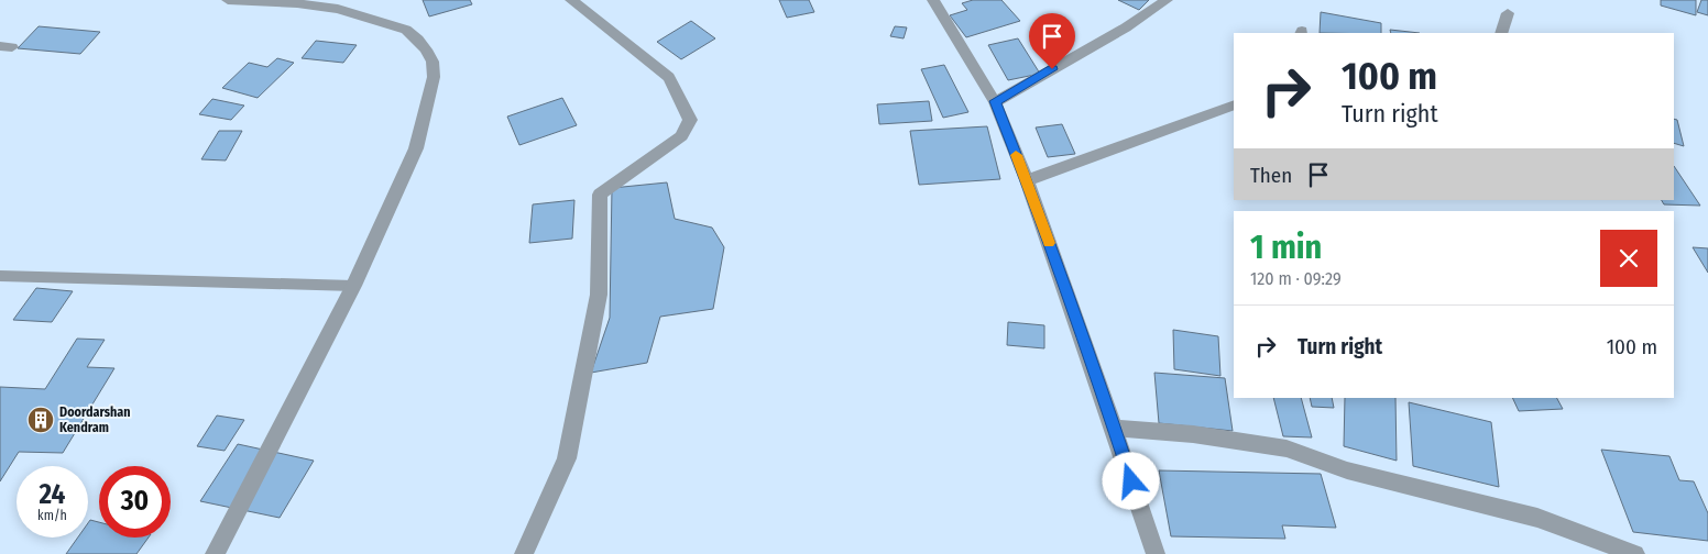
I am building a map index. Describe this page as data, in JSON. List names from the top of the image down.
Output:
{
  "places": {
    "building": ["Doordarshan Kendram"]
  },
  "page": {
    "turn": ["100 m", "Turn right"],
    "then": "Then",
    "heading": ["1 min", "120 m · 09:29"],
    "list": [
      {
        "name": "Turn right",
        "value": "100 m"
      }
    ],
    "speed": "24 km/h",
    "limit": "30"
  }
}
